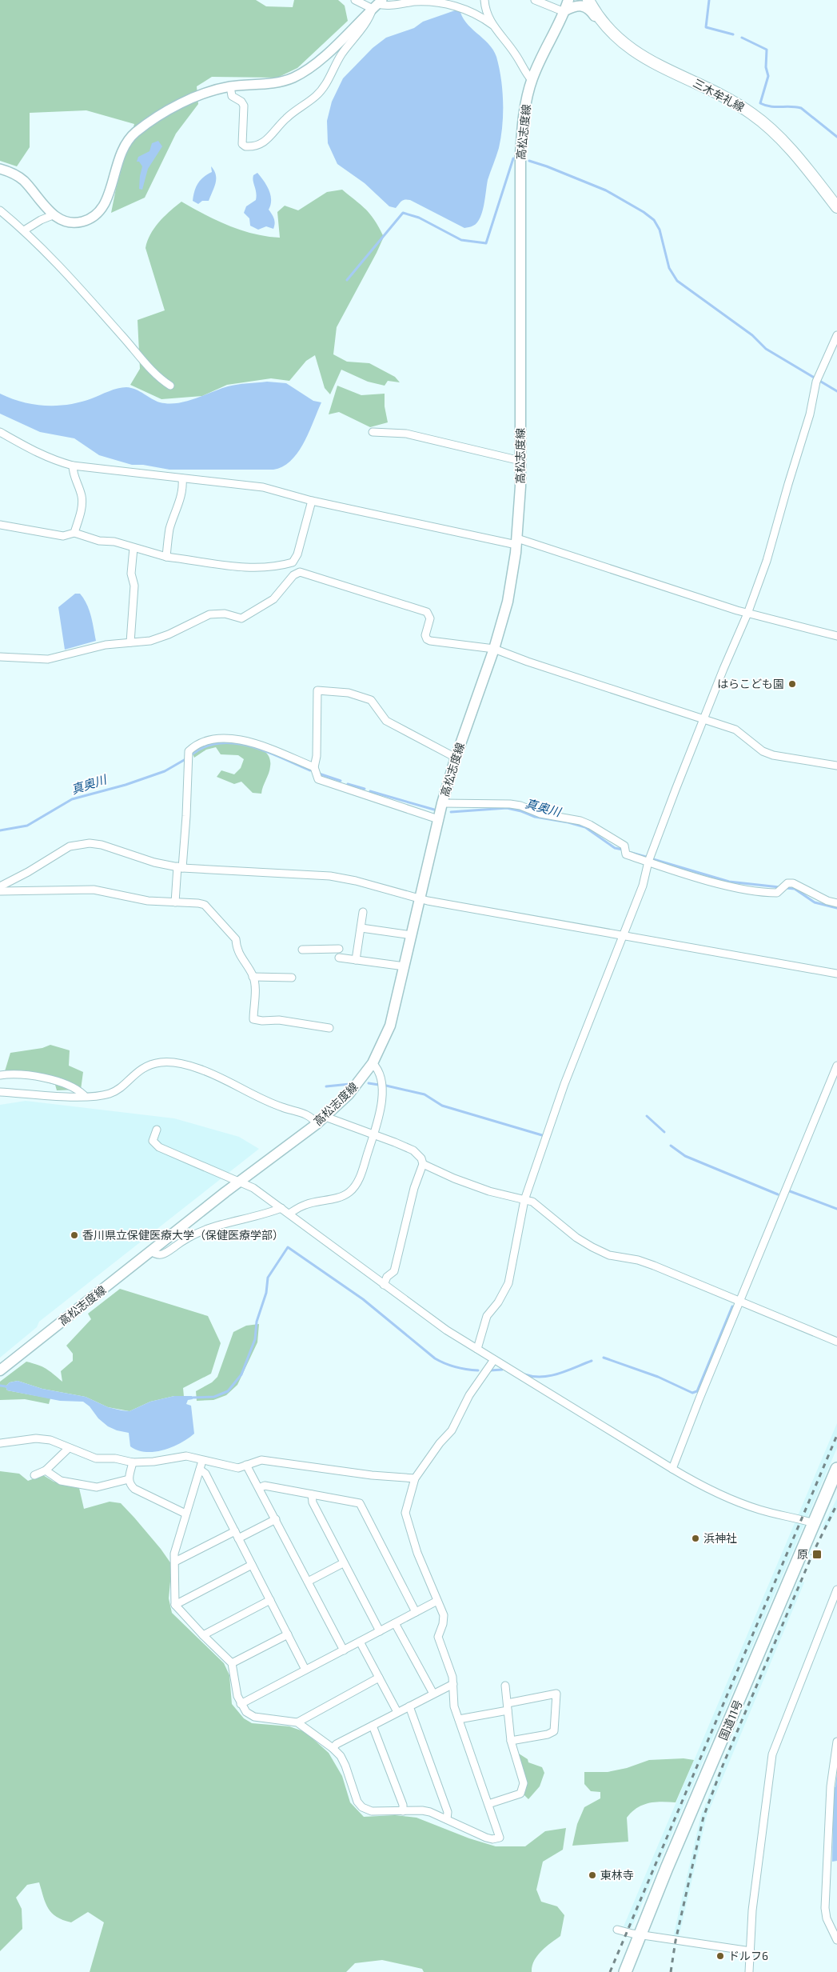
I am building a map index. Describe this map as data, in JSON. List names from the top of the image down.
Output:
{
  "streets": {
    "highway": ["国道11号"],
    "main road": ["三木牟礼線", "高松志度線"]
  },
  "water": ["真奥川"],
  "places": {
    "other": [
      "はらこども園",
      "香川県立保健医療大学（保健医療学部）",
      "浜神社",
      "東林寺",
      "ドルフ6"
    ],
    "transit": ["原"]
  }
}
